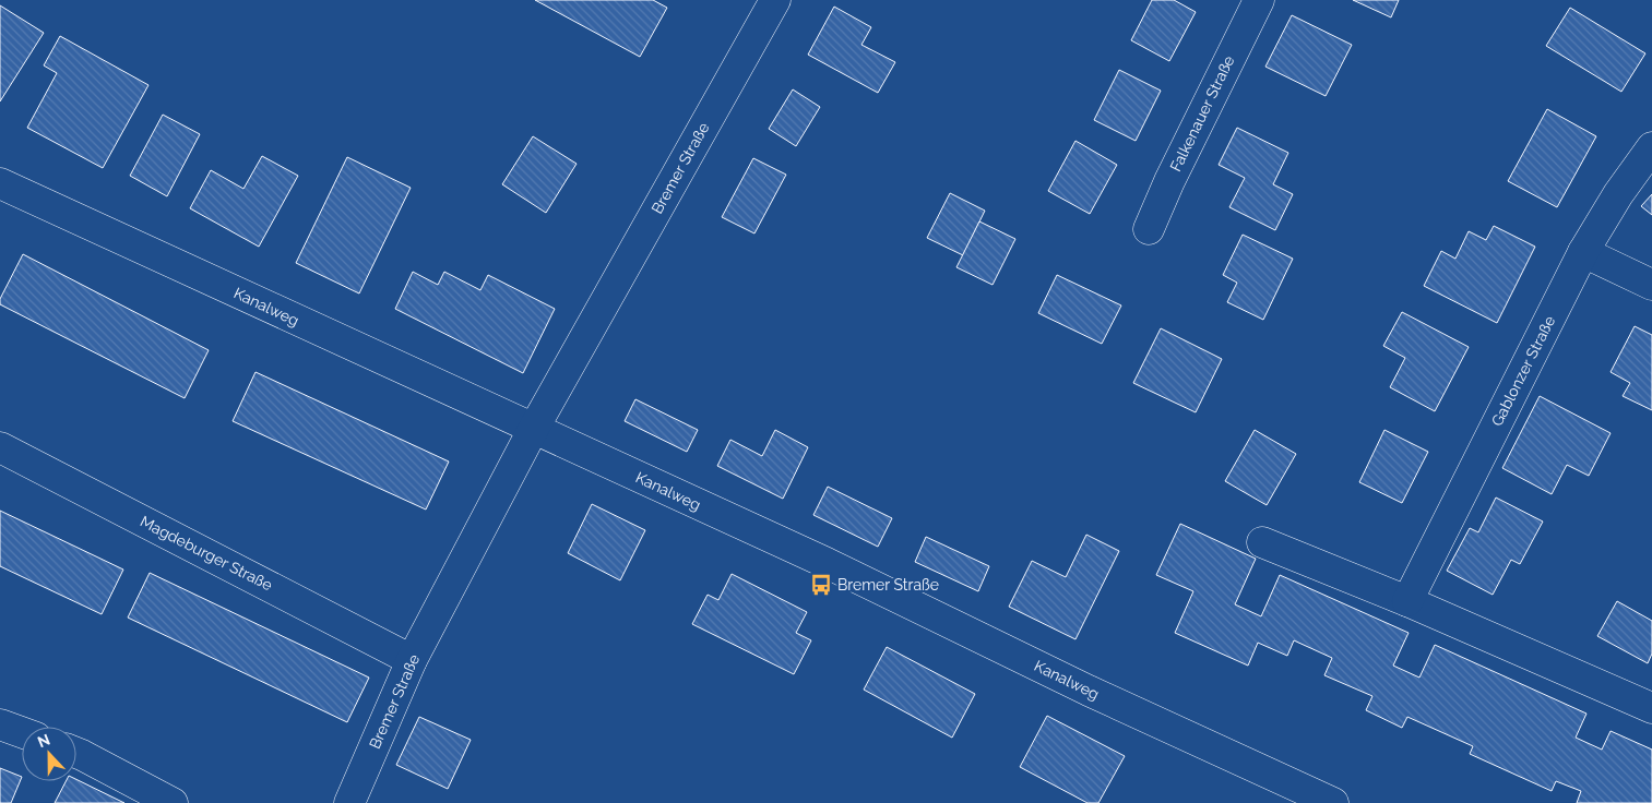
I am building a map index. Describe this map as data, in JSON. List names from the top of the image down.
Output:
{
  "streets": {
    "street": [
      "Falkenauer Straße",
      "Bremer Straße",
      "Kanalweg",
      "Gablonzer Straße",
      "Magdeburger Straße"
    ]
  },
  "crossings": [
    ["Bremer Straße", "Kanalweg"],
    ["Bremer Straße", "Magdeburger Straße"]
  ],
  "places": {
    "bus stop": ["Bremer Straße"]
  },
  "north": "top"
}
